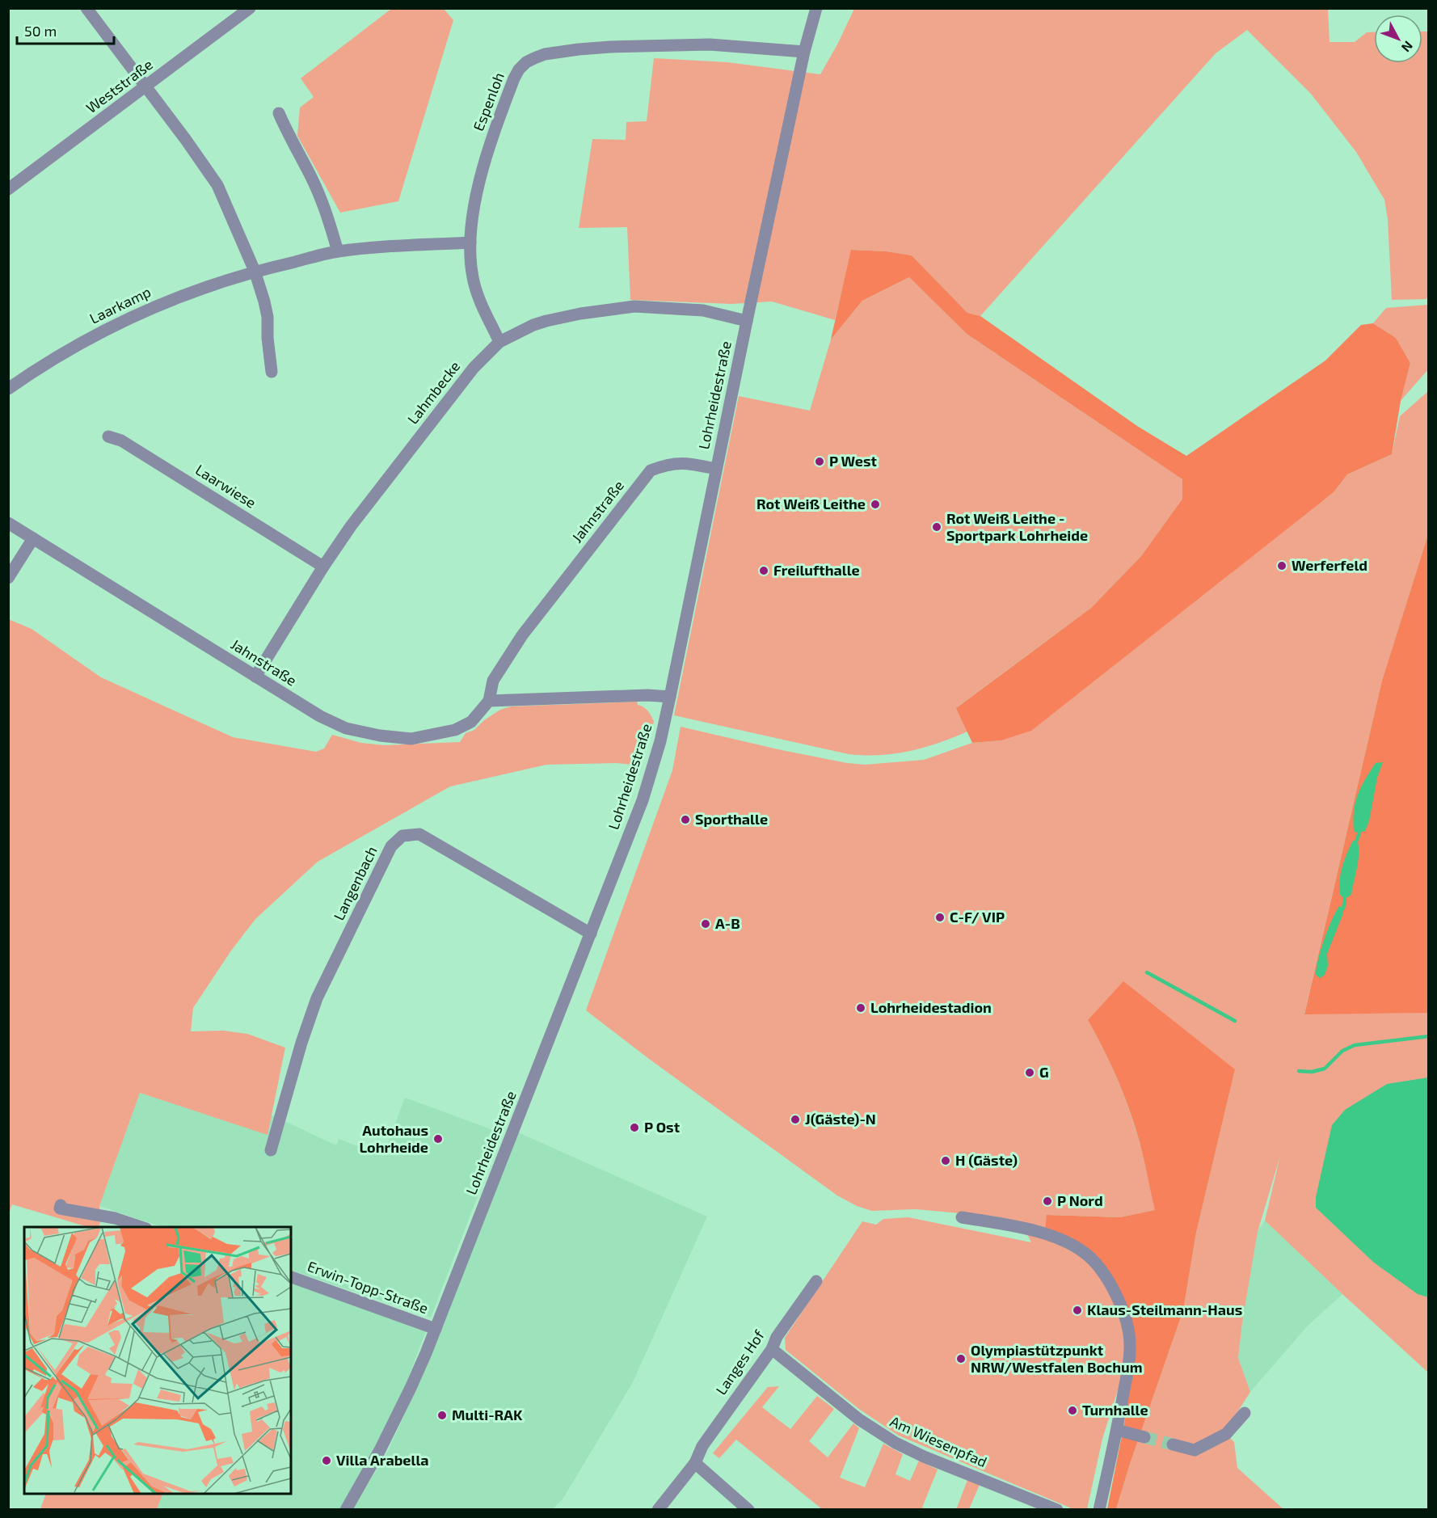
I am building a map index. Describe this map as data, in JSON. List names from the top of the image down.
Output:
{
  "streets": {
    "street": [
      "Weststraße",
      "Espenloh",
      "Laarkamp",
      "Lahmbecke",
      "Lohrheidestraße",
      "Laarwiese",
      "Jahnstraße",
      "Langenbach",
      "Erwin-Topp-Straße",
      "Langes Hof",
      "Am Wiesenpfad"
    ]
  },
  "crossings": [
    ["Espenloh", "Laarkamp"],
    ["Espenloh", "Lahmbecke"],
    ["Espenloh", "Lohrheidestraße"],
    ["Lahmbecke", "Lohrheidestraße"],
    ["Lahmbecke", "Laarwiese"],
    ["Lahmbecke", "Jahnstraße"],
    ["Lohrheidestraße", "Jahnstraße"],
    ["Lohrheidestraße", "Langenbach"],
    ["Lohrheidestraße", "Erwin-Topp-Straße"],
    ["Langes Hof", "Am Wiesenpfad"]
  ],
  "places": [
    "P West",
    "Rot Weiß Leithe",
    "Rot Weiß Leithe - Sportpark Lohrheide",
    "Werferfeld",
    "Freilufthalle",
    "Sporthalle",
    "C-F/ VIP",
    "A-B",
    "Lohrheidestadion",
    "G",
    "J(Gäste)-N",
    "P Ost",
    "Autohaus Lohrheide",
    "H (Gäste)",
    "P Nord",
    "Klaus-Steilmann-Haus",
    "Olympiastützpunkt NRW/Westfalen Bochum",
    "Turnhalle",
    "Multi-RAK",
    "Villa Arabella"
  ],
  "scale_bar": "50 m",
  "north": "bottom right"
}
